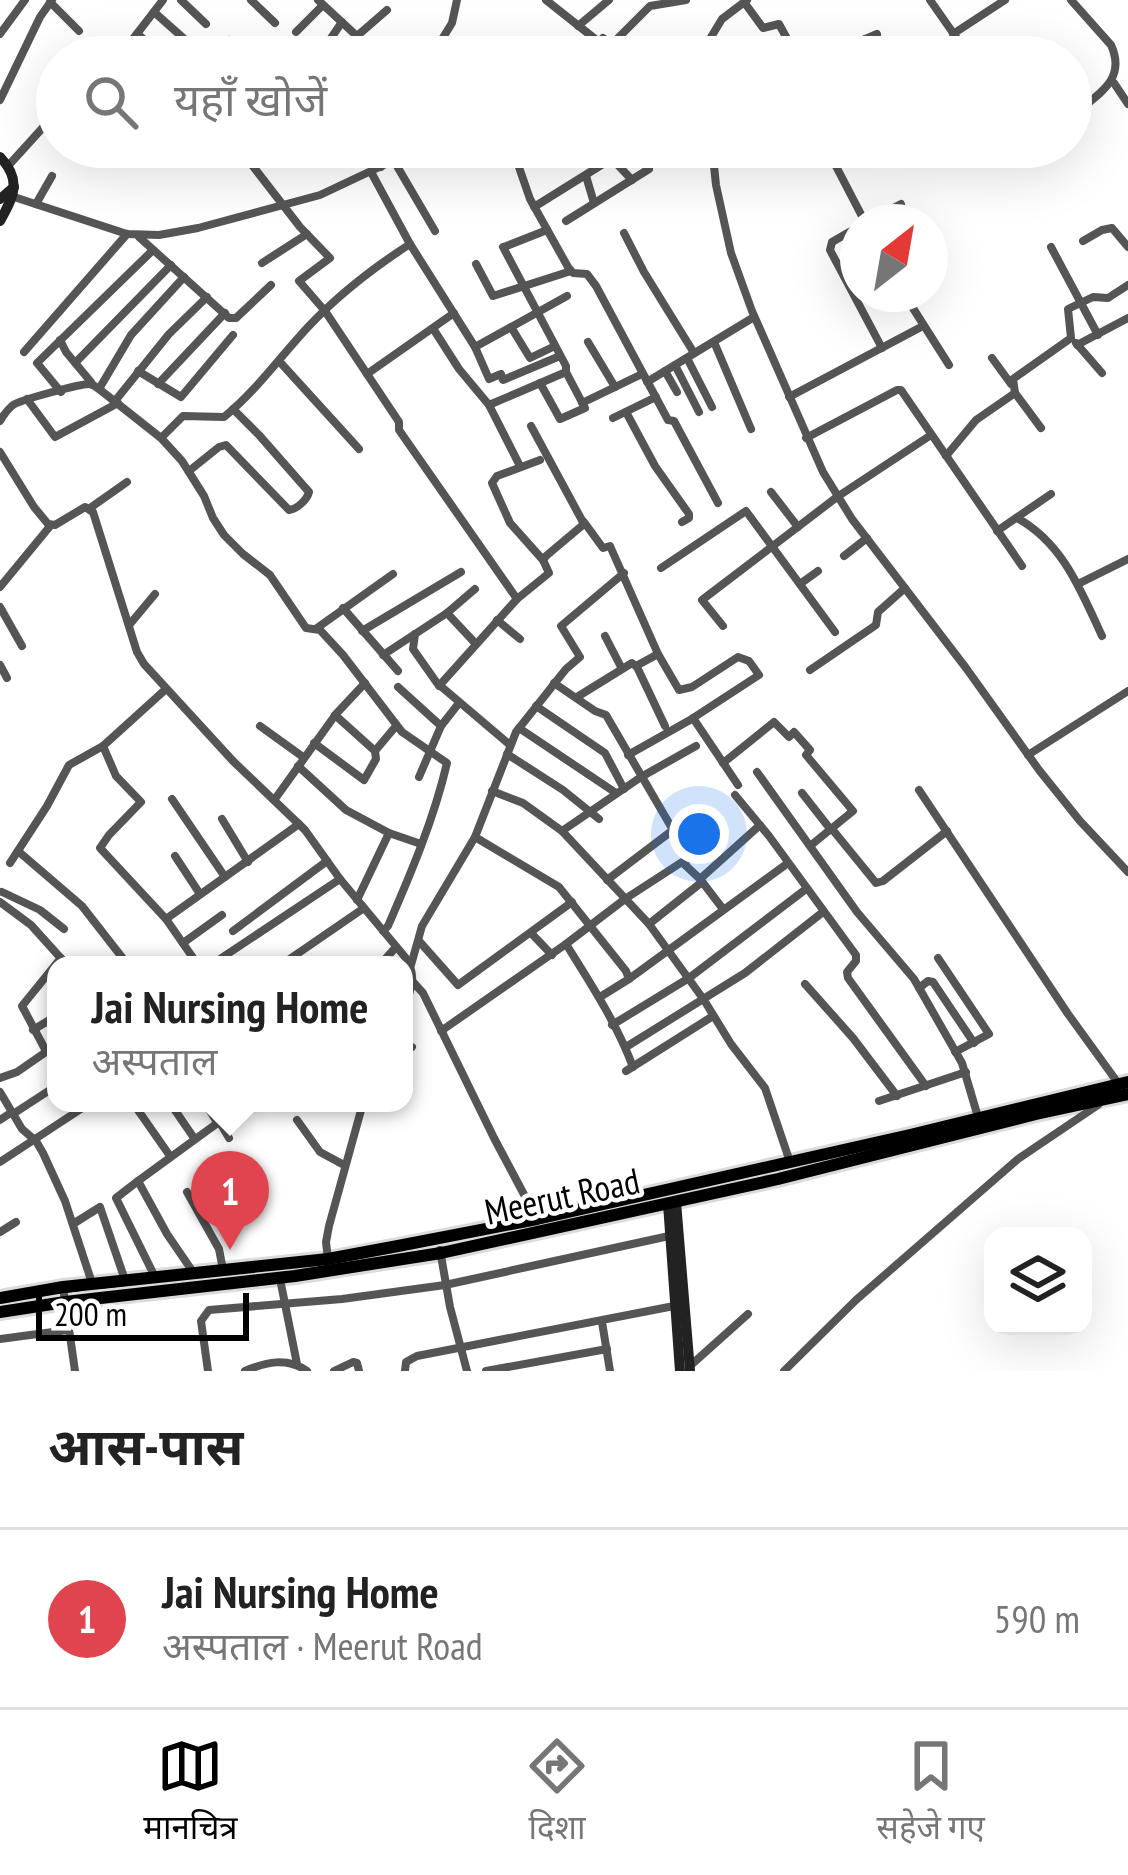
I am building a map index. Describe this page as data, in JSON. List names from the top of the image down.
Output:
{
  "streets": {
    "main road": ["Meerut Road"]
  },
  "scale_bar": "200 m",
  "north": "top right",
  "page": {
    "search": "यहाँ खोजें",
    "popup": ["Jai Nursing Home", "अस्पताल"],
    "pins": "1",
    "scale": "200 m",
    "heading": "आस-पास",
    "list": [
      {
        "mark": "1",
        "name": "Jai Nursing Home",
        "note": "अस्पताल · Meerut Road",
        "value": "590 m"
      }
    ],
    "nav": ["मानचित्र", "दिशा", "सहेजे गए"]
  }
}
